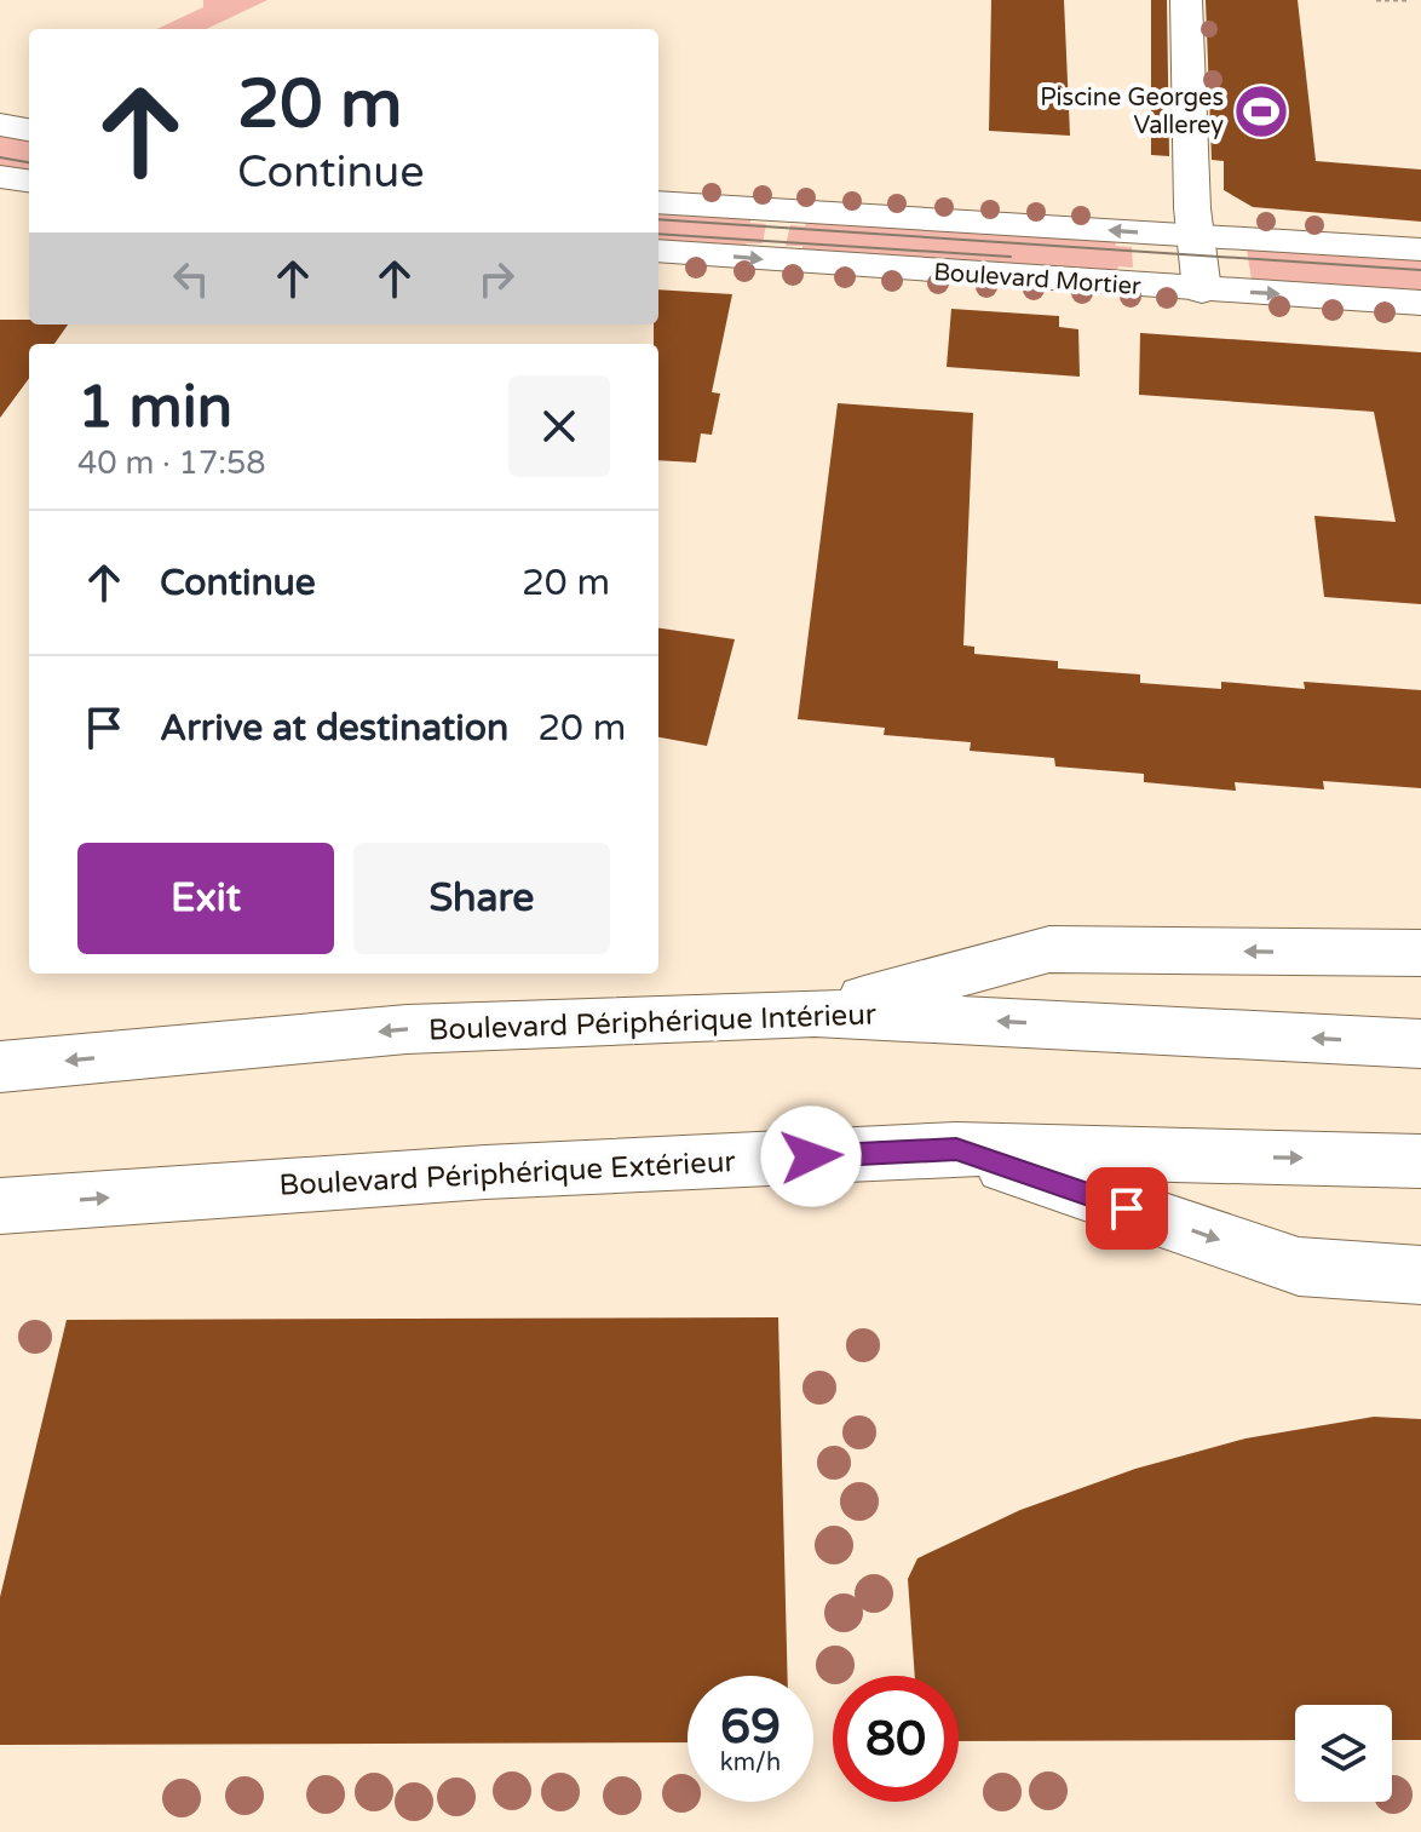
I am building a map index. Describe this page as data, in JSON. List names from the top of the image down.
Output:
{
  "streets": {
    "main road": ["Boulevard Mortier", "Boulevard Périphérique Intérieur", "Boulevard Périphérique Extérieur"]
  },
  "places": {
    "sports": ["Piscine Georges Vallerey"]
  },
  "page": {
    "turn": ["20 m", "Continue"],
    "heading": ["1 min", "40 m · 17:58"],
    "list": [
      {
        "name": "Continue",
        "value": "20 m"
      },
      {
        "name": "Arrive at destination",
        "value": "20 m"
      }
    ],
    "buttons": ["Exit", "Share"],
    "speed": "69 km/h",
    "limit": "80"
  }
}
